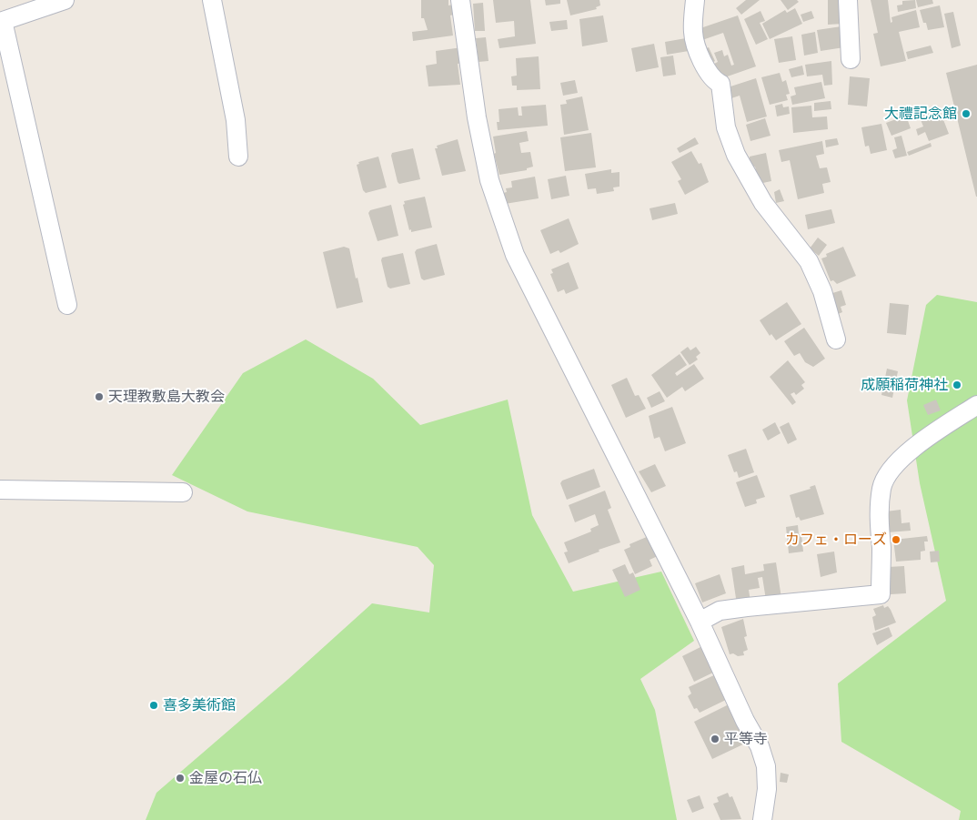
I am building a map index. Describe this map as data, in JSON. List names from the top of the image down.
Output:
{
  "places": [
    "大禮記念館",
    "成願稲荷神社",
    "天理教敷島大教会",
    "カフェ・ローズ",
    "喜多美術館",
    "平等寺",
    "金屋の石仏"
  ]
}
